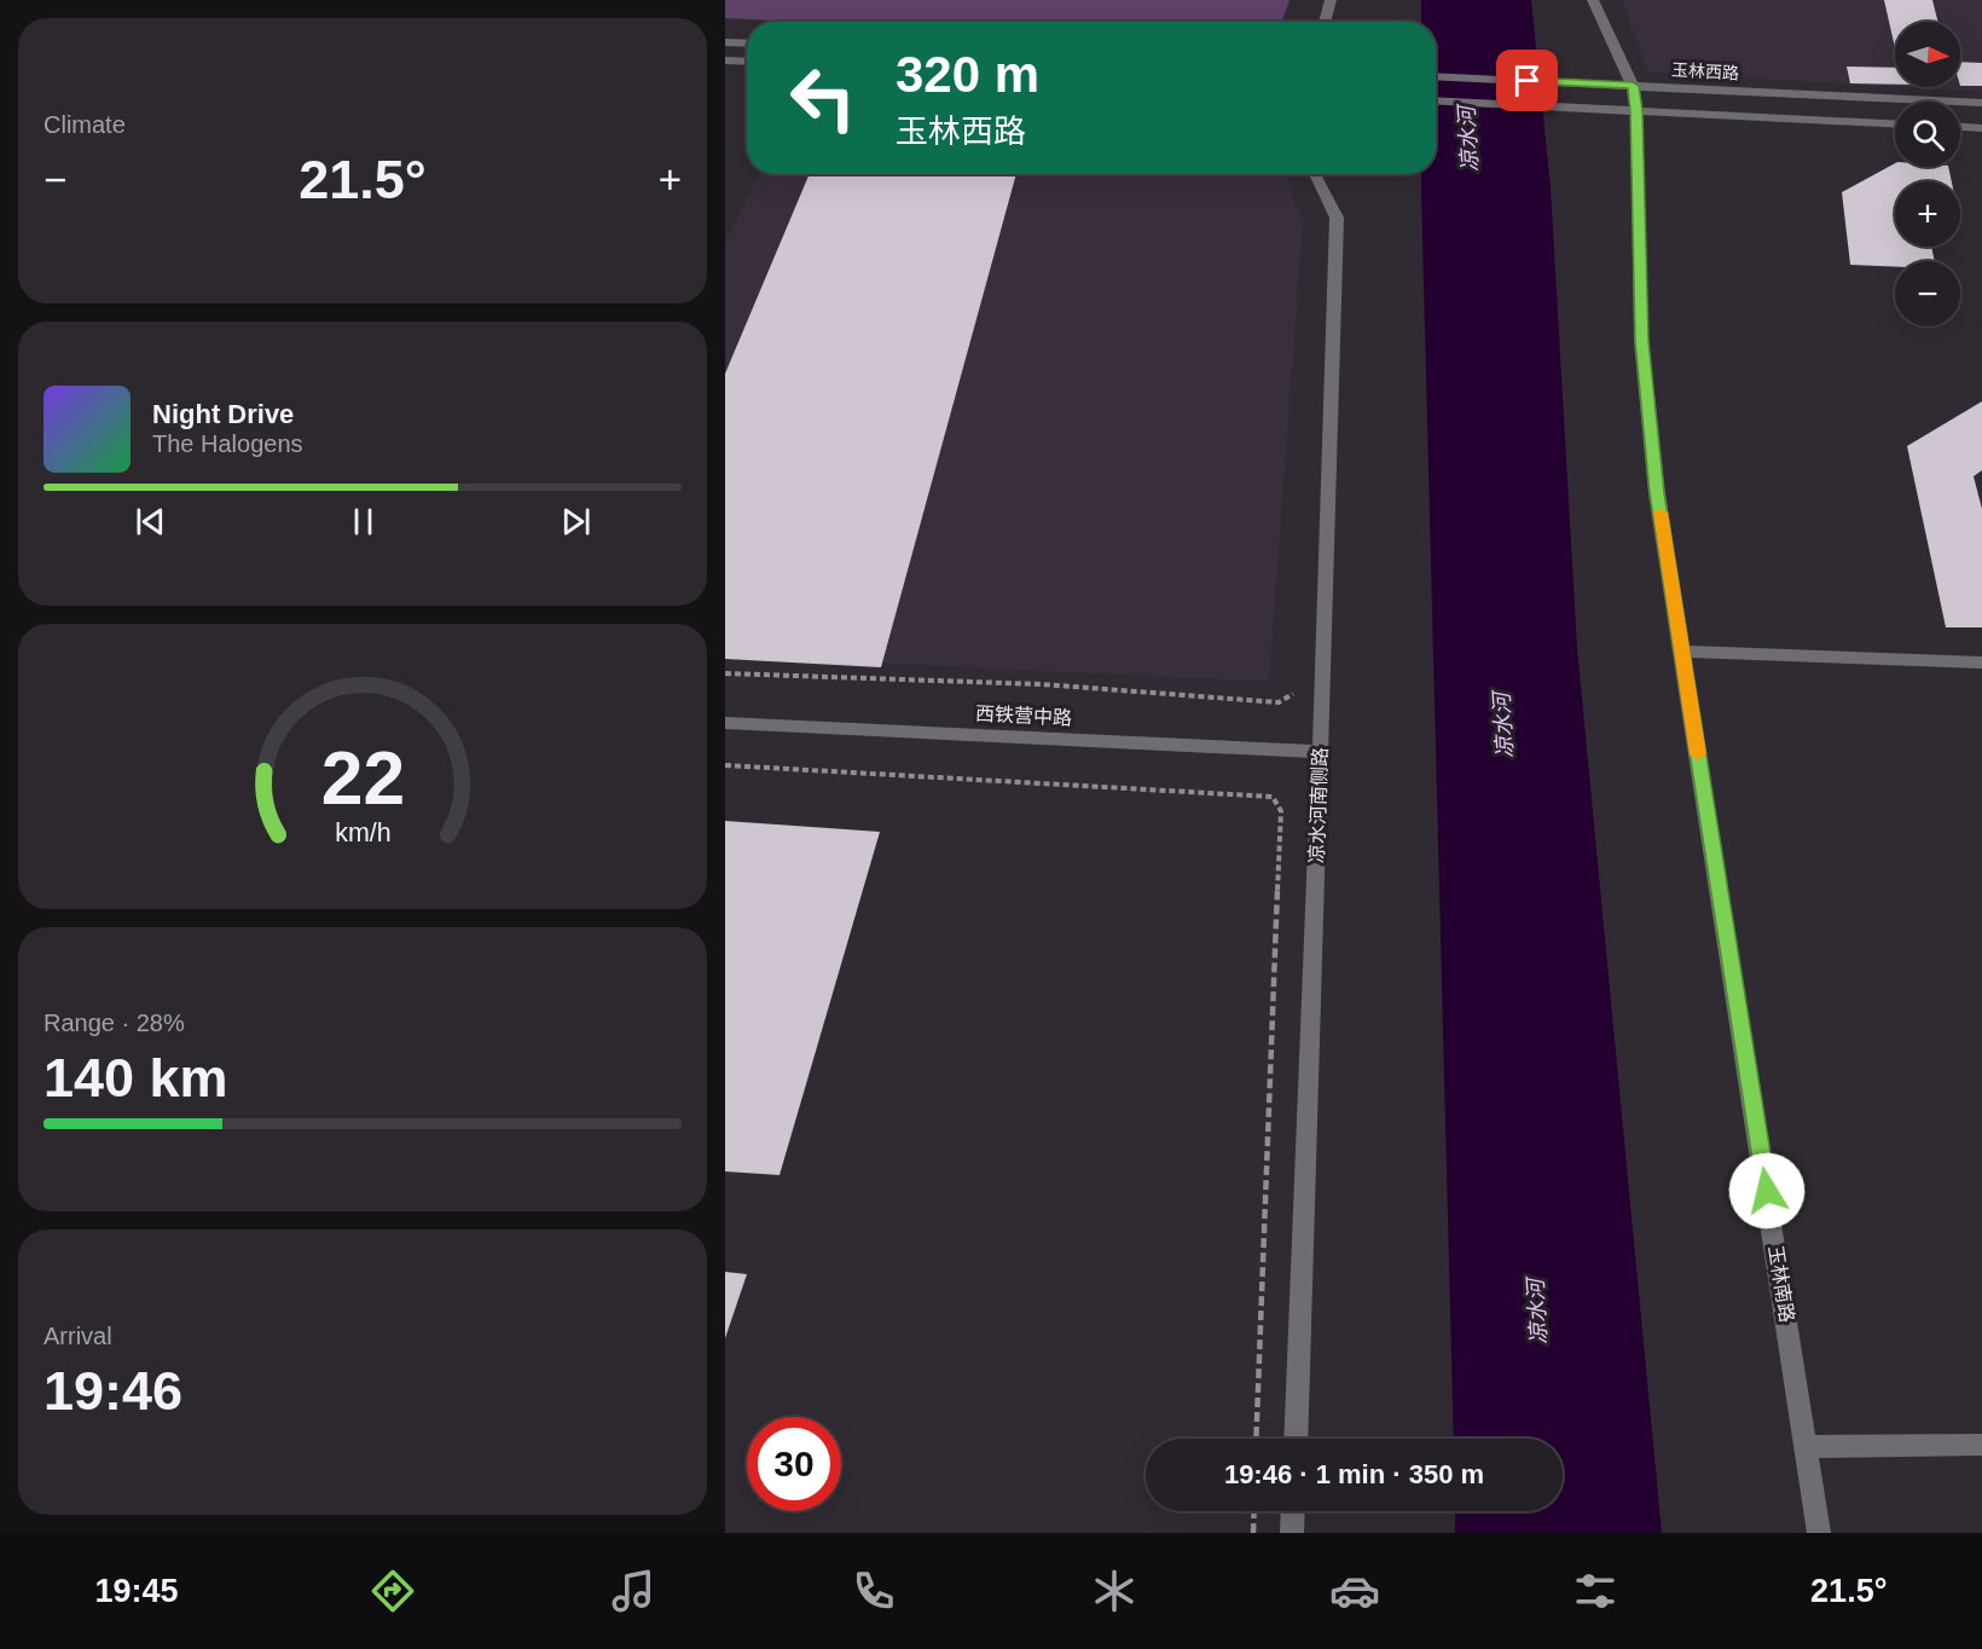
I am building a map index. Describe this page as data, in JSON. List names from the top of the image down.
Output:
{
  "streets": {
    "street": [
      "玉林西路",
      "西铁营中路",
      "凉水河南侧路",
      "玉林南路"
    ]
  },
  "crossings": [
    ["玉林西路", "玉林南路"],
    ["西铁营中路", "凉水河南侧路"]
  ],
  "water": ["凉水河"],
  "north": "right",
  "page": {
    "tile": [
      "Climate",
      ["Range · 28%", "140 km"],
      ["Arrival", "19:46"]
    ],
    "map_buttons": ["+", "−"],
    "turn": ["320 m", "玉林西路"],
    "heat": ["−", "21.5°", "+"],
    "song": ["Night Drive", "The Halogens"],
    "limit": "30",
    "trip": "19:46 · 1 min · 350 m",
    "tabs": ["19:45", "21.5°"],
    "gauge": ["22", "km/h"]
  }
}
